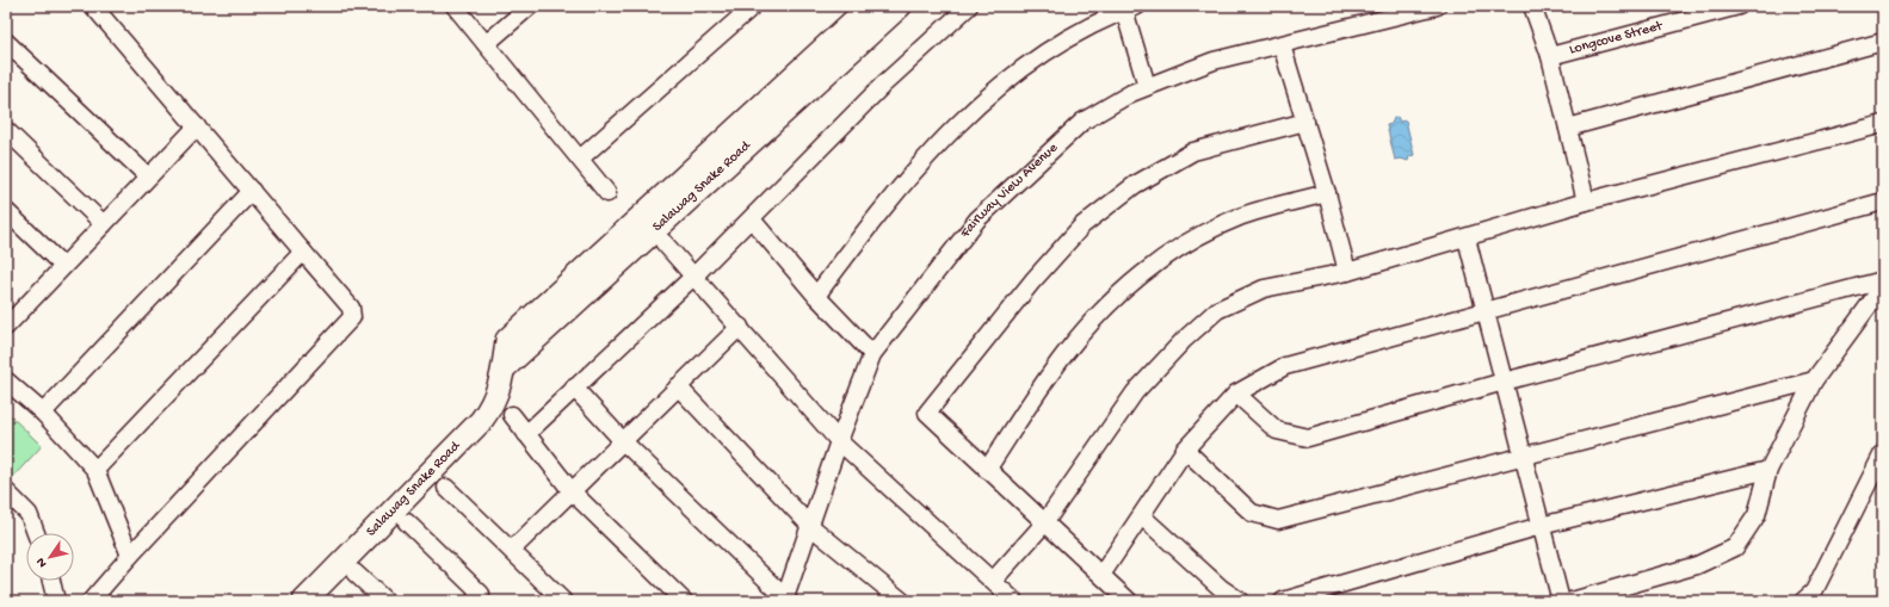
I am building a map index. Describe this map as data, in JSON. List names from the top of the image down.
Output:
{
  "streets": {
    "main road": ["Salawag Snake Road"],
    "street": ["Longcove Street", "Fairway View Avenue"]
  },
  "north": "bottom left"
}
